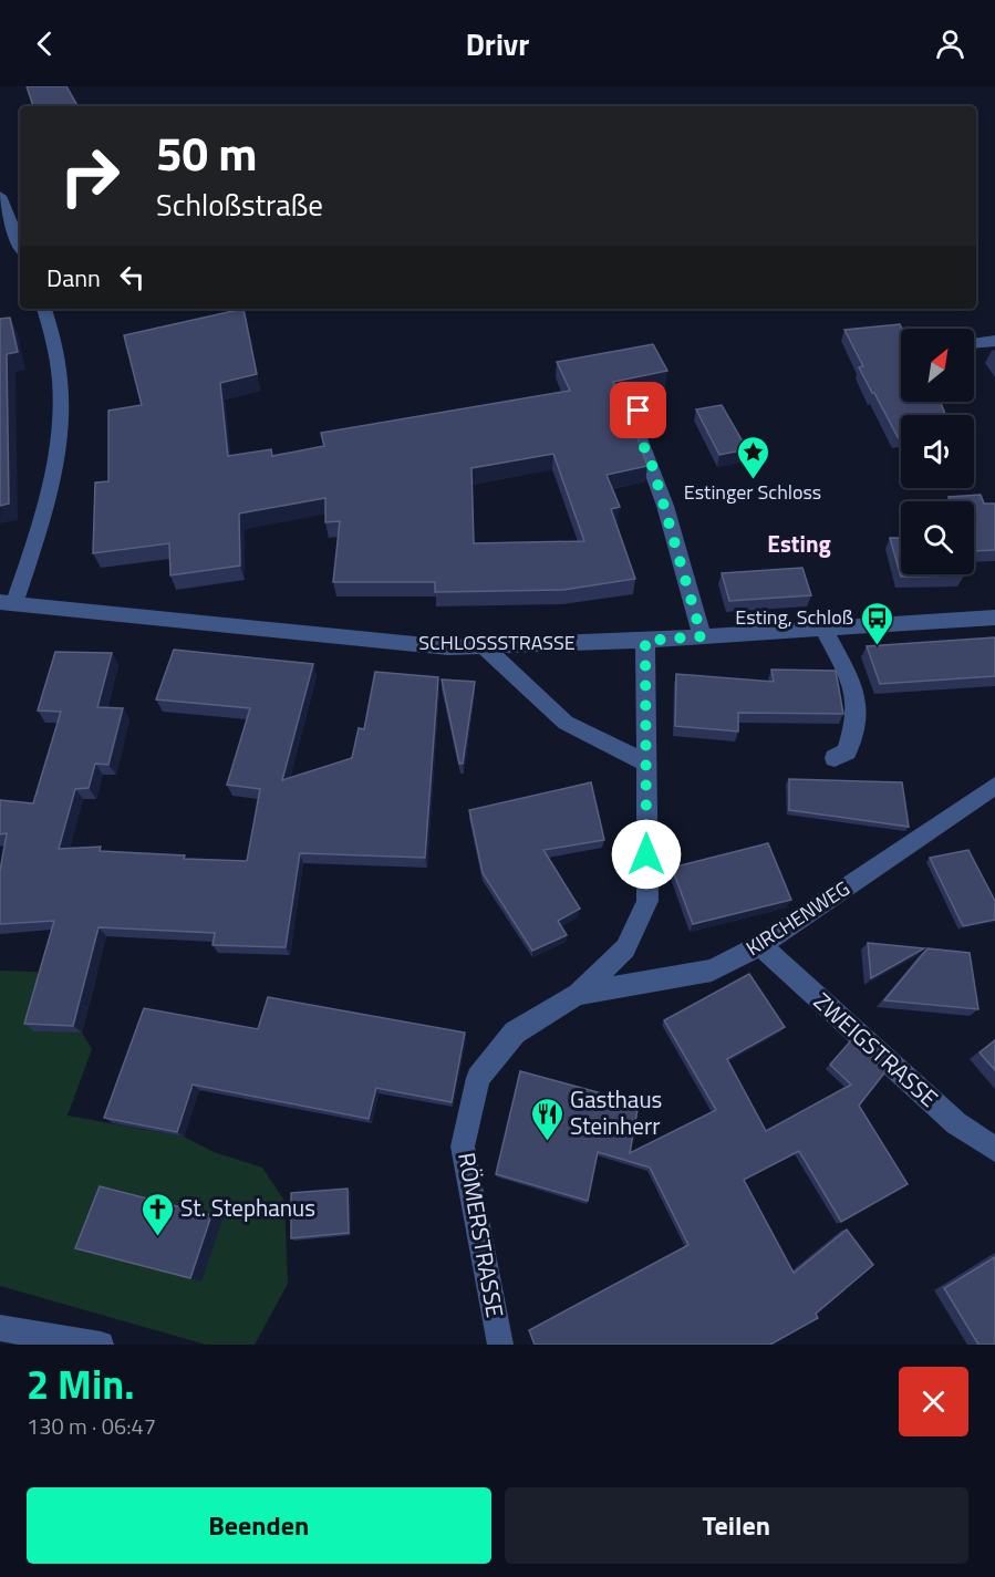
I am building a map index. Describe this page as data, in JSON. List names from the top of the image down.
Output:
{
  "streets": {
    "street": [
      "SCHLOSSSTRASSE",
      "KIRCHENWEG",
      "ZWEIGSTRASSE",
      "RÖMERSTRASSE"
    ]
  },
  "crossings": [
    ["SCHLOSSSTRASSE", "RÖMERSTRASSE"],
    ["KIRCHENWEG", "ZWEIGSTRASSE"],
    ["KIRCHENWEG", "RÖMERSTRASSE"]
  ],
  "districts": ["Esting"],
  "places": {
    "place": ["Estinger Schloss"],
    "bus stop": ["Esting, Schloß"],
    "restaurant": ["Gasthaus Steinherr"],
    "church": ["St. Stephanus"]
  },
  "north": "top right",
  "page": {
    "header": "Drivr",
    "turn": ["50 m", "Schloßstraße"],
    "then": "Dann",
    "heading": ["2 Min.", "130 m · 06:47"],
    "buttons": ["Beenden", "Teilen"]
  }
}
